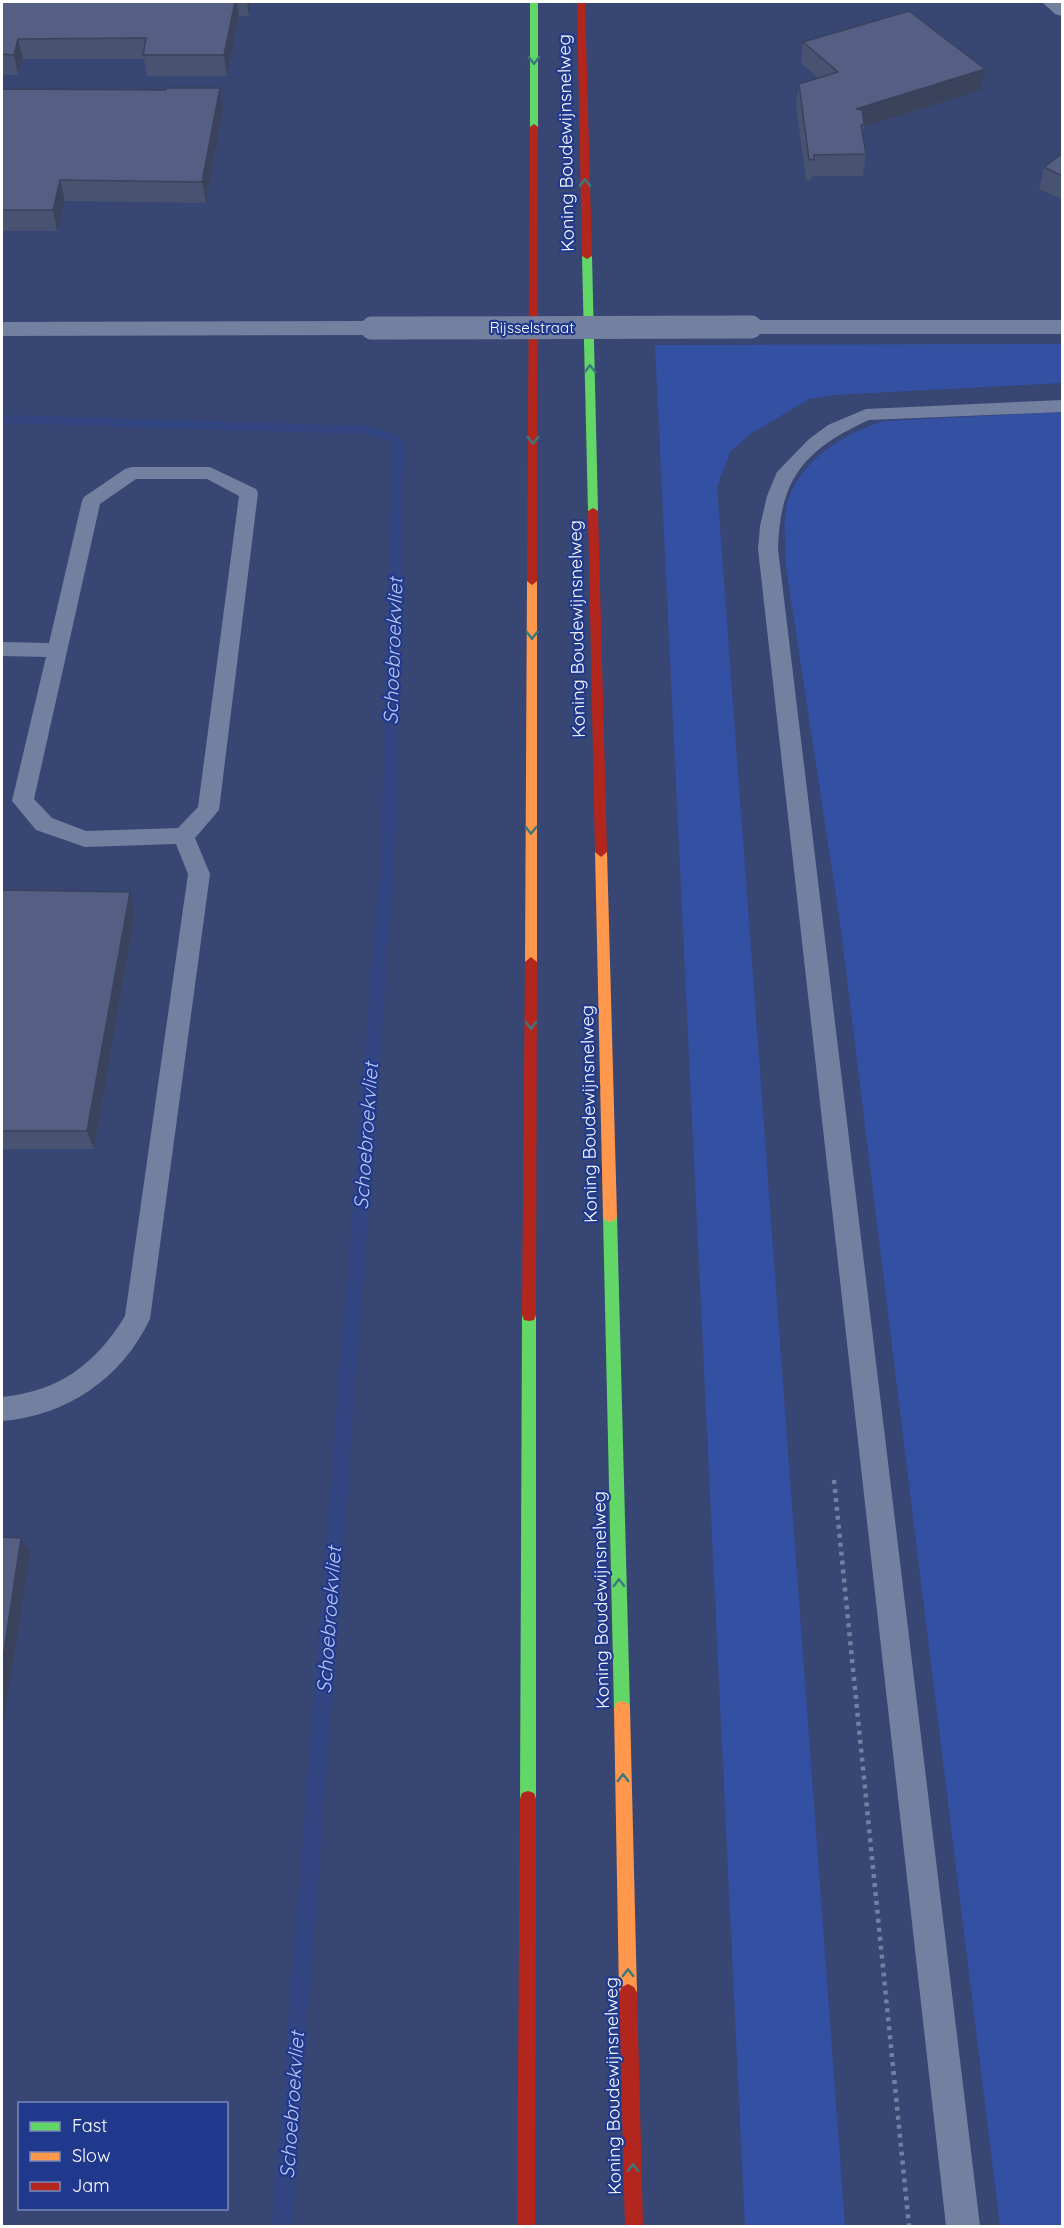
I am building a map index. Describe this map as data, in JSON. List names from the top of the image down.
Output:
{
  "streets": {
    "highway": ["Koning Boudewijnsnelweg"],
    "street": ["Rijsselstraat"]
  },
  "water": ["Schoebroekvliet"],
  "legend": ["Fast", "Slow", "Jam"]
}
